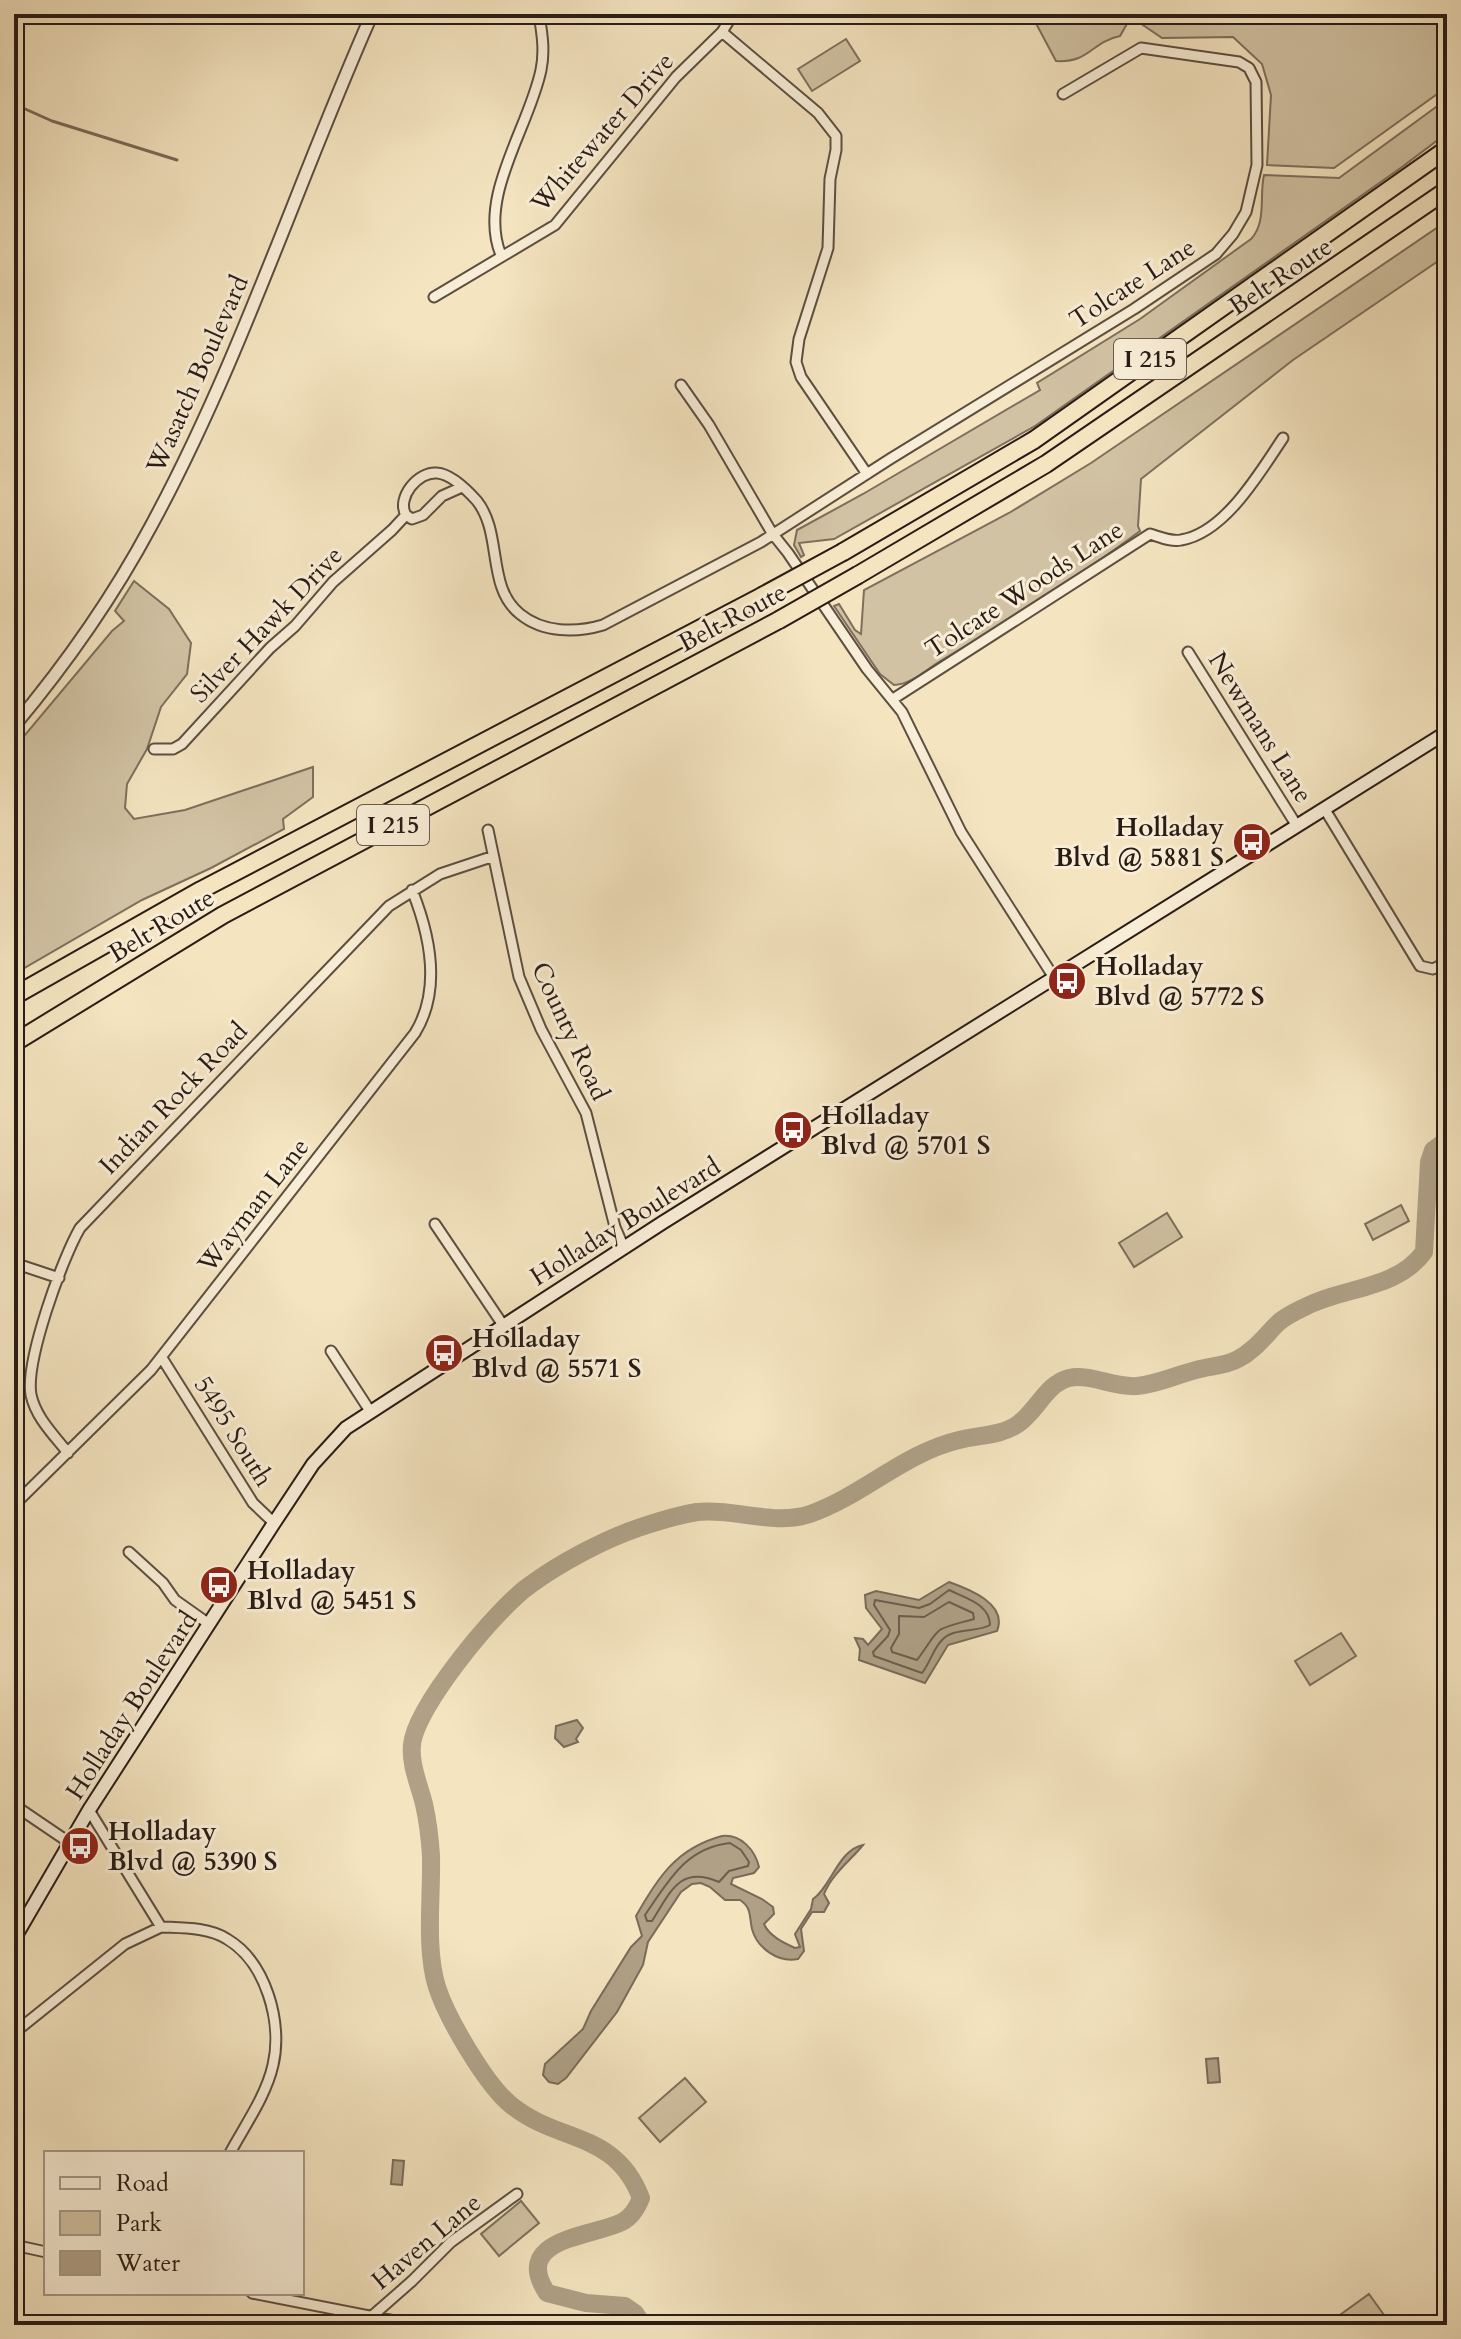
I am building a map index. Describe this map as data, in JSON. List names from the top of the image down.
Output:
{
  "streets": {
    "highway": ["Belt Route", "I 215"],
    "main road": ["Holladay Boulevard"],
    "street": [
      "Whitewater Drive",
      "Tolcate Lane",
      "Wasatch Boulevard",
      "Tolcate Woods Lane",
      "Silver Hawk Drive",
      "Newmans Lane",
      "County Road",
      "Indian Rock Road",
      "Wayman Lane",
      "5495 South",
      "Haven Lane"
    ]
  },
  "crossings": [
    ["Newmans Lane", "Holladay Boulevard"],
    ["County Road", "Indian Rock Road"],
    ["County Road", "Holladay Boulevard"],
    ["Indian Rock Road", "Wayman Lane"],
    ["Wayman Lane", "5495 South"],
    ["Holladay Boulevard", "5495 South"]
  ],
  "places": {
    "bus stop": [
      "Holladay Blvd @ 5881 S",
      "Holladay Blvd @ 5772 S",
      "Holladay Blvd @ 5701 S",
      "Holladay Blvd @ 5571 S",
      "Holladay Blvd @ 5451 S",
      "Holladay Blvd @ 5390 S"
    ]
  },
  "legend": ["Road", "Park", "Water"]
}
